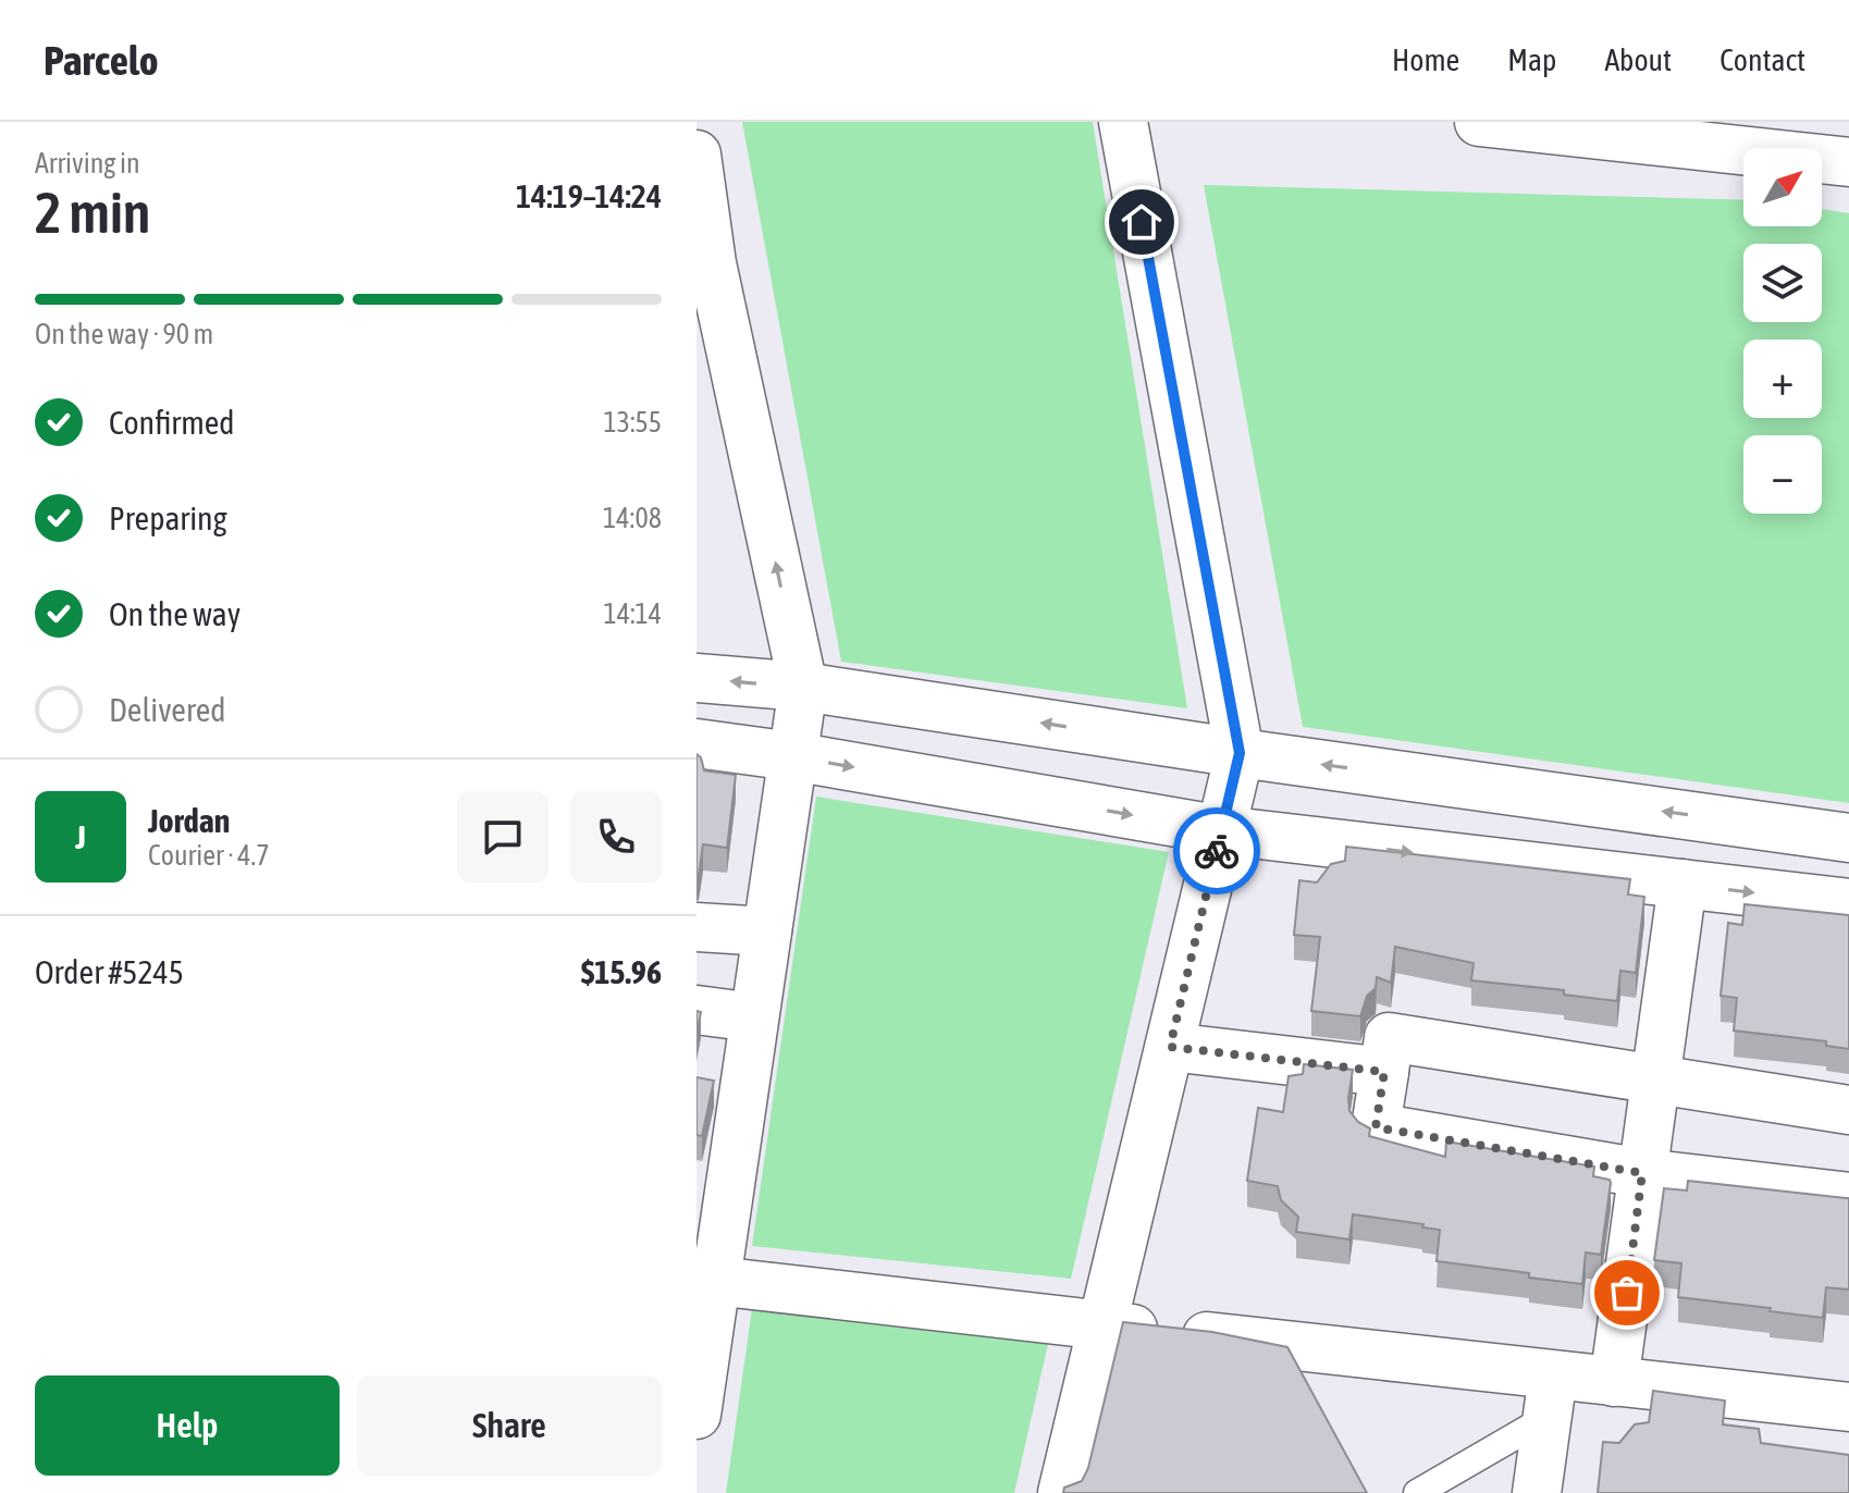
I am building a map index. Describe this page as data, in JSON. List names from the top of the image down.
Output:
{
  "north": "top right",
  "page": {
    "header": "Parcelo",
    "nav": [
      "Home",
      "Map",
      "About",
      "Contact"
    ],
    "heading": ["2 min", "Arriving in", "14:19–14:24"],
    "panel": [
      "Jordan",
      "Courier · 4.7",
      "Order #5245",
      "$15.96"
    ],
    "map_buttons": ["+", "−"],
    "bar": "On the way · 90 m",
    "list": [
      ["Confirmed", "13:55"],
      ["Preparing", "14:08"],
      ["On the way", "14:14"],
      "Delivered"
    ],
    "round": "J",
    "buttons": ["Help", "Share"]
  }
}
